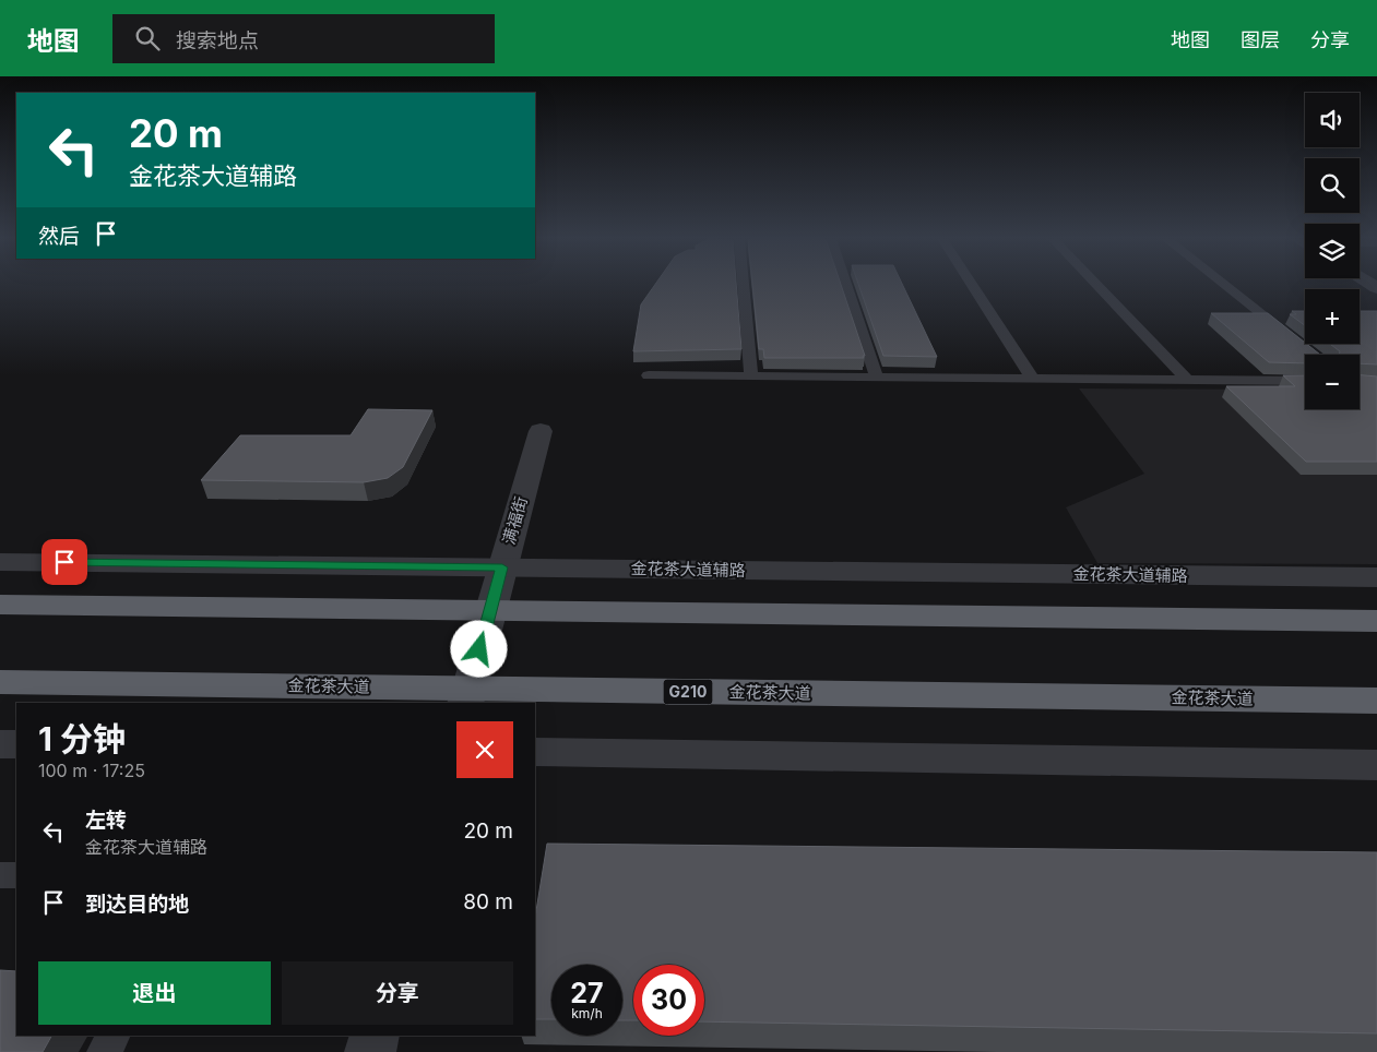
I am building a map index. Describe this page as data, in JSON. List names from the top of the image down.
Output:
{
  "streets": {
    "highway": ["金花茶大道", "G210"],
    "street": ["满福街", "金花茶大道辅路"]
  },
  "crossings": [
    ["满福街", "金花茶大道辅路"],
    ["满福街", "金花茶大道"]
  ],
  "page": {
    "header": "地图",
    "search": "搜索地点",
    "nav": ["地图", "图层", "分享"],
    "map_buttons": ["+", "−"],
    "turn": ["20 m", "金花茶大道辅路"],
    "then": "然后",
    "heading": ["1 分钟", "100 m · 17:25"],
    "list": [
      {
        "name": "左转",
        "note": "金花茶大道辅路",
        "value": "20 m"
      },
      {
        "name": "到达目的地",
        "value": "80 m"
      }
    ],
    "buttons": ["退出", "分享"],
    "speed": "27 km/h",
    "limit": "30"
  }
}
